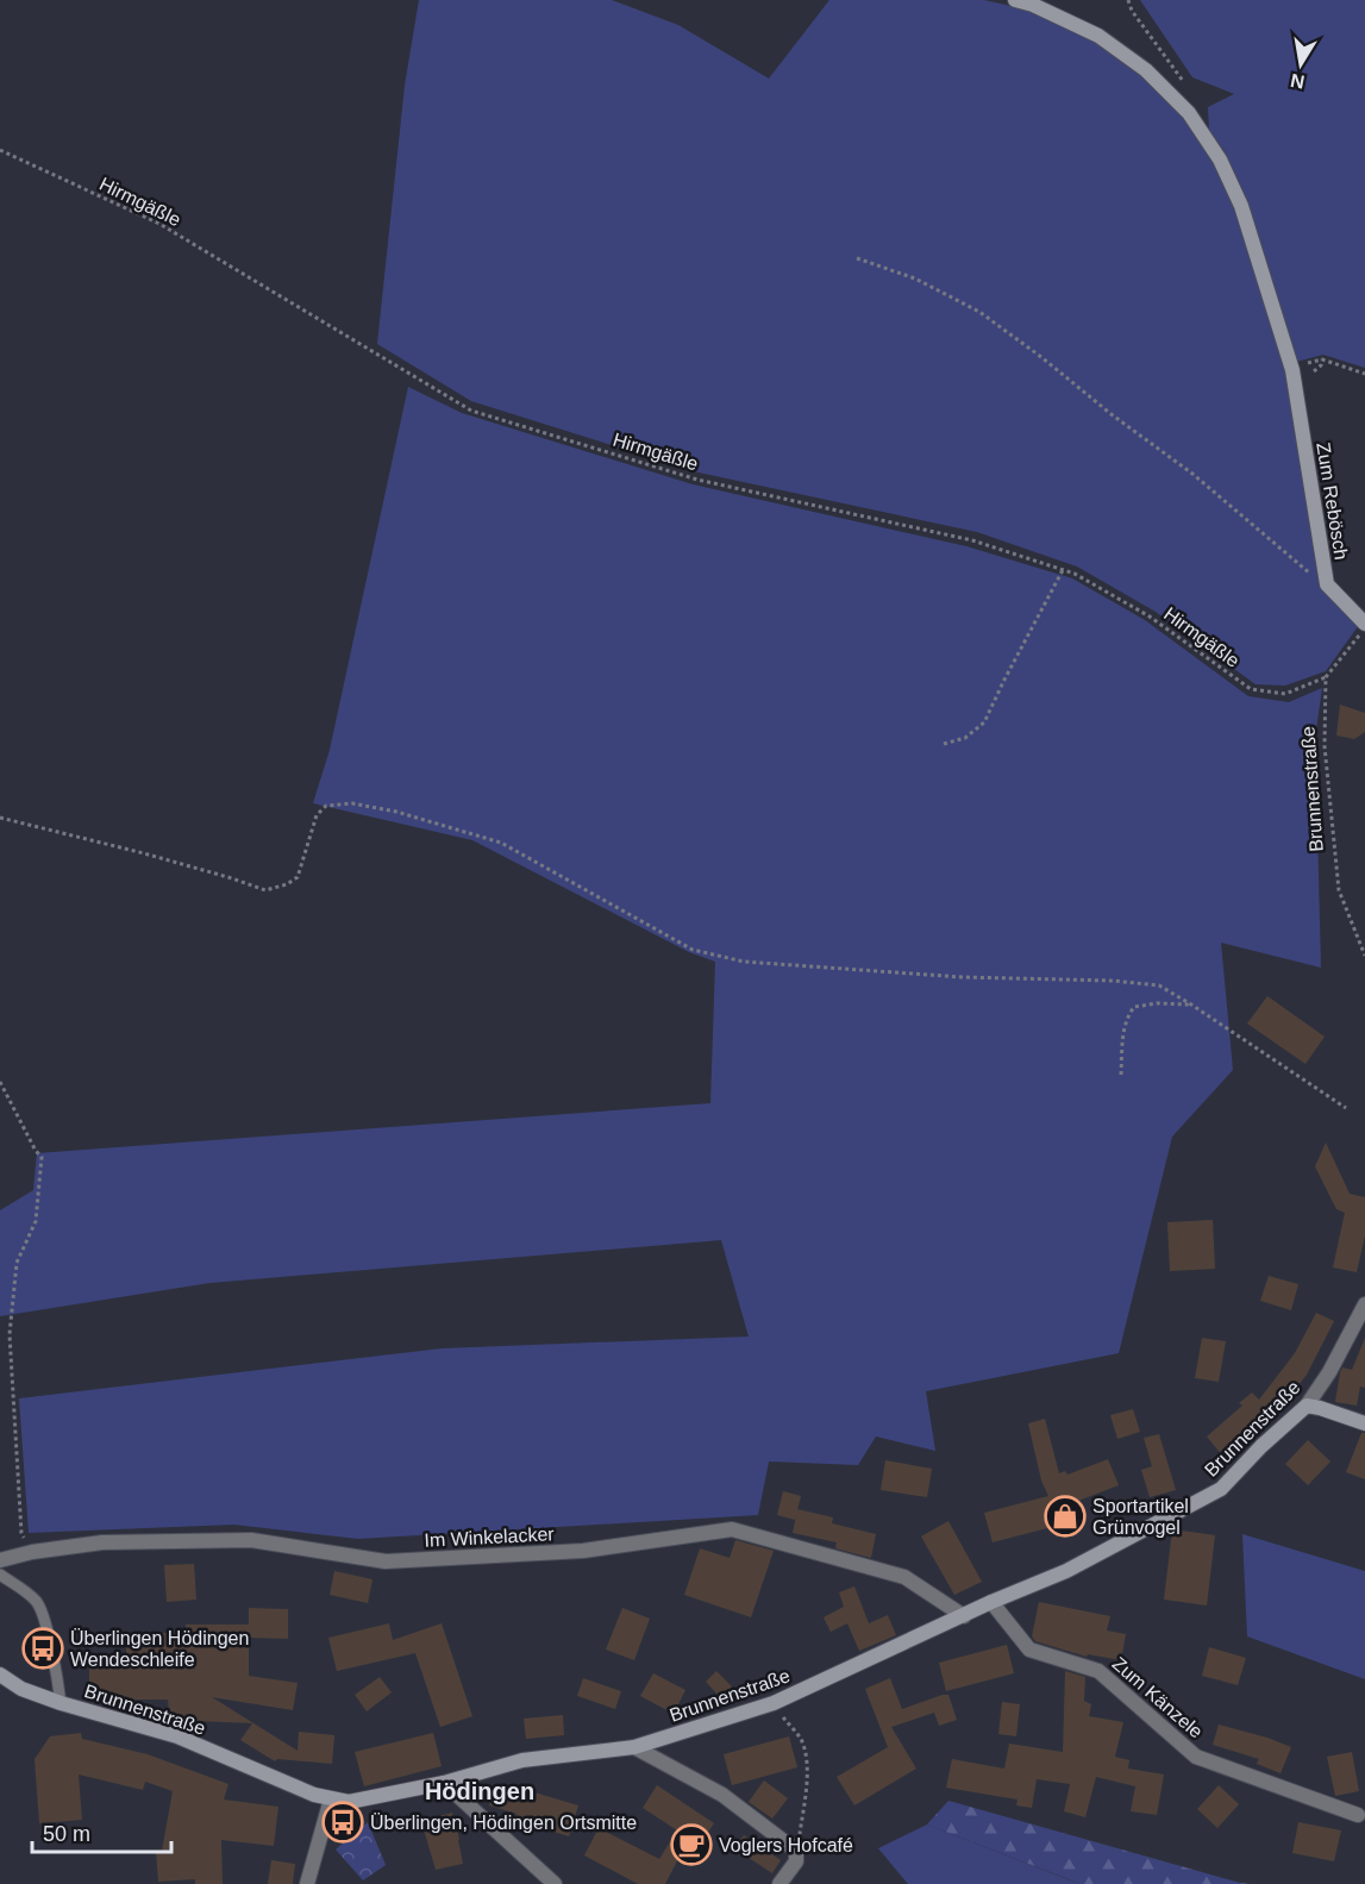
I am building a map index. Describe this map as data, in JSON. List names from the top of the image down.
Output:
{
  "streets": {
    "street": [
      "Zum Rebösch",
      "Brunnenstraße",
      "Im Winkelacker",
      "Zum Känzele"
    ],
    "path": ["Hirmgäßle"]
  },
  "crossings": [
    ["Hirmgäßle", "Brunnenstraße"],
    ["Brunnenstraße", "Im Winkelacker"],
    ["Brunnenstraße", "Zum Känzele"]
  ],
  "districts": ["Hödingen"],
  "places": {
    "shop": ["Sportartikel Grünvogel"],
    "bus stop": ["Überlingen Hödingen Wendeschleife", "Überlingen, Hödingen Ortsmitte"],
    "cafe": ["Voglers Hofcafé"]
  },
  "scale_bar": "50 m",
  "north": "bottom"
}
